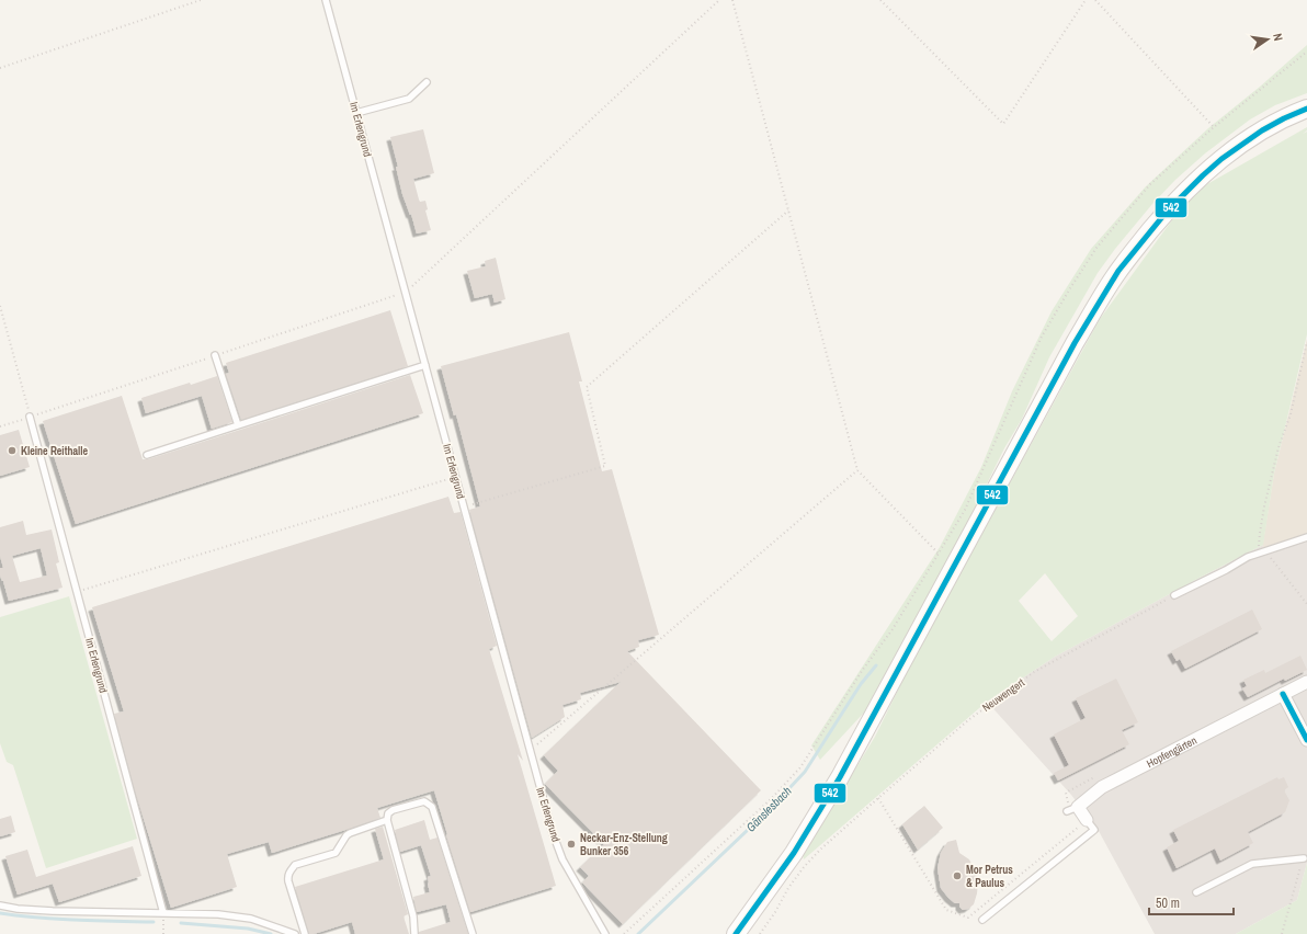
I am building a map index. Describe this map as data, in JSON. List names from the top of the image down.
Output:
{
  "streets": {
    "street": ["Hopfengärten"],
    "lane": ["Im Erlengrund"],
    "path": ["Neuwengert"]
  },
  "water": ["Gänslesbach"],
  "places": ["Kleine Reithalle", "Neckar-Enz-Stellung Bunker 356", "Mor Petrus & Paulus"],
  "lines": ["transit line 542"],
  "scale_bar": "50 m",
  "north": "right"
}
